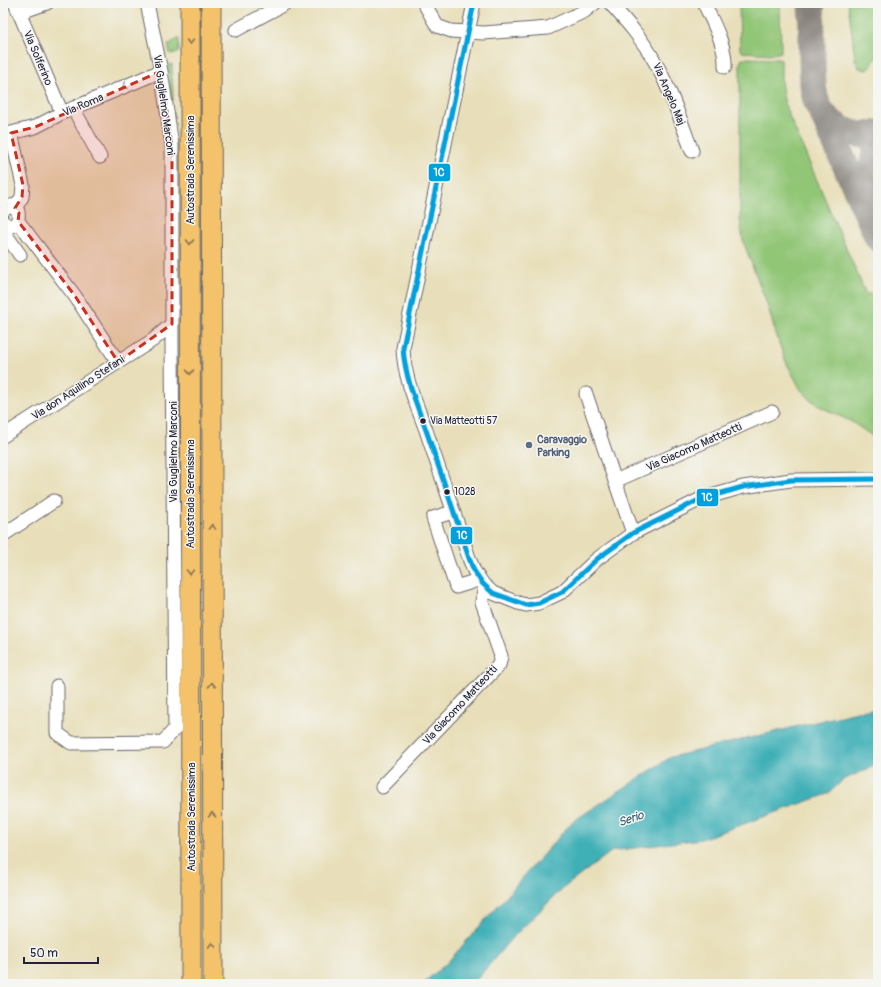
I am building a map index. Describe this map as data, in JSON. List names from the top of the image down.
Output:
{
  "streets": {
    "highway": ["Autostrada Serenissima"],
    "street": [
      "Via Solferino",
      "Via Angelo Maj",
      "Via Roma",
      "Via Guglielmo Marconi",
      "Via don Aquilino Stefani",
      "Via Giacomo Matteotti"
    ]
  },
  "crossings": [
    ["Via Solferino", "Via Roma"],
    ["Via Roma", "Via Guglielmo Marconi"],
    ["Via Guglielmo Marconi", "Via don Aquilino Stefani"]
  ],
  "one_way": ["Via Roma"],
  "water": ["Serio"],
  "places": ["Via Matteotti 57", "Caravaggio Parking", "1028"],
  "lines": ["transit line 1C"],
  "scale_bar": "50 m"
}
